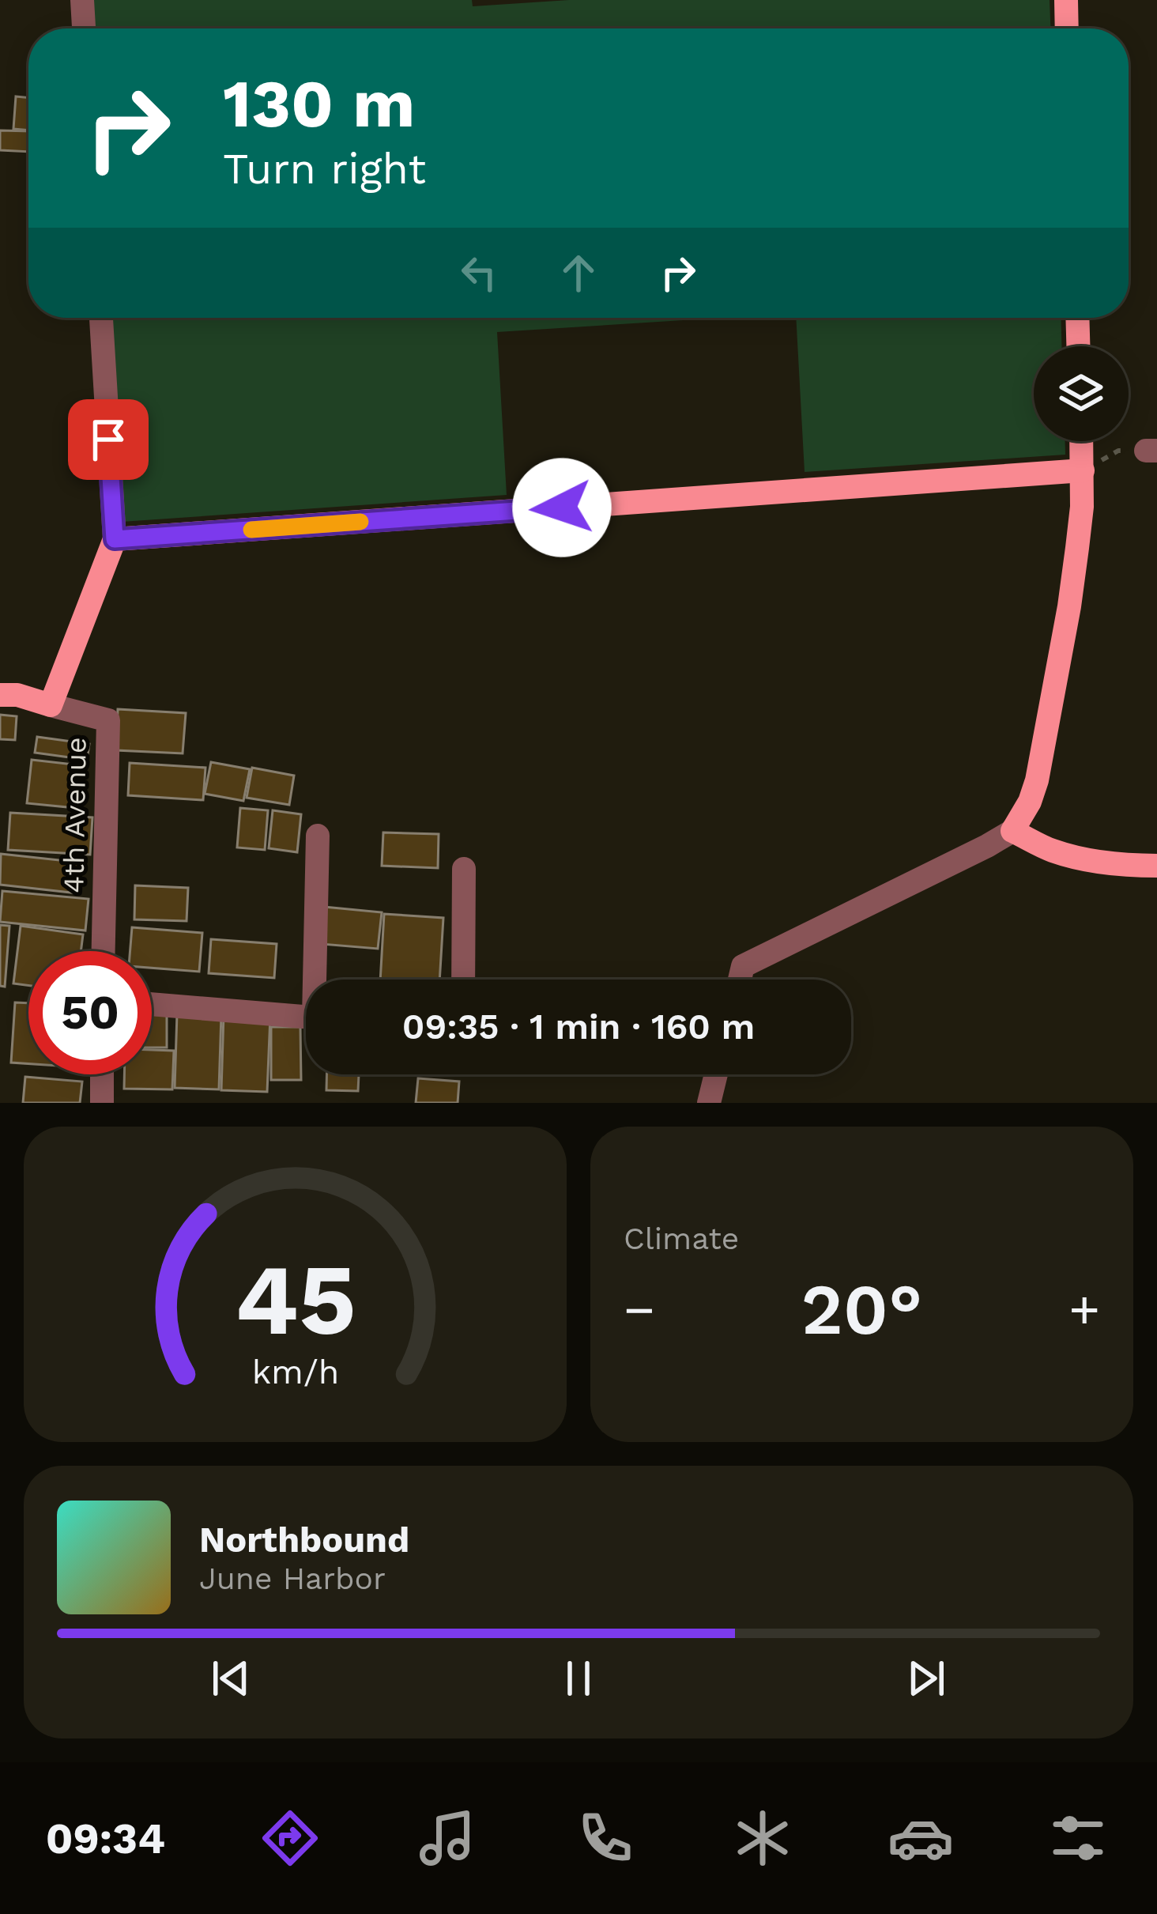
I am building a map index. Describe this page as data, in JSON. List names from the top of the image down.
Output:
{
  "streets": {
    "street": ["4th Avenue"]
  },
  "page": {
    "turn": ["130 m", "Turn right"],
    "limit": "50",
    "trip": "09:35 · 1 min · 160 m",
    "tile": "Climate",
    "heat": ["−", "20°", "+"],
    "song": ["Northbound", "June Harbor"],
    "tabs": "09:34",
    "gauge": ["45", "km/h"]
  }
}
